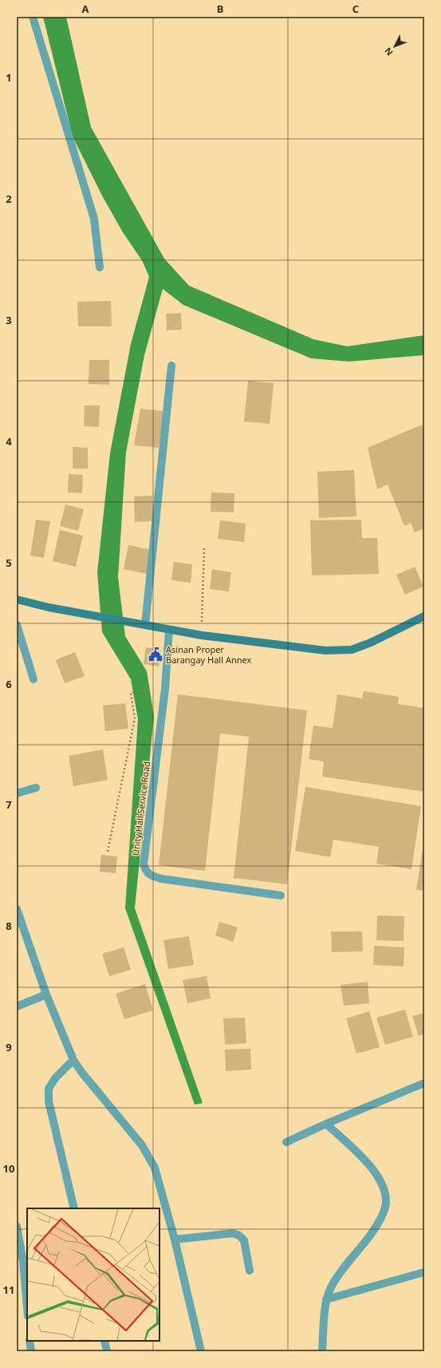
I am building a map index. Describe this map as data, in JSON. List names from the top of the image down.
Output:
{
  "streets": {
    "street": ["Unity Hall Service Road"]
  },
  "places": {
    "public building": ["Asinan Proper Barangay Hall Annex"]
  },
  "north": "bottom left",
  "grid": {
    "columns": ["A", "B", "C"],
    "rows": [
      "1",
      "2",
      "3",
      "4",
      "5",
      "6",
      "7",
      "8",
      "9",
      "10",
      "11"
    ]
  }
}
